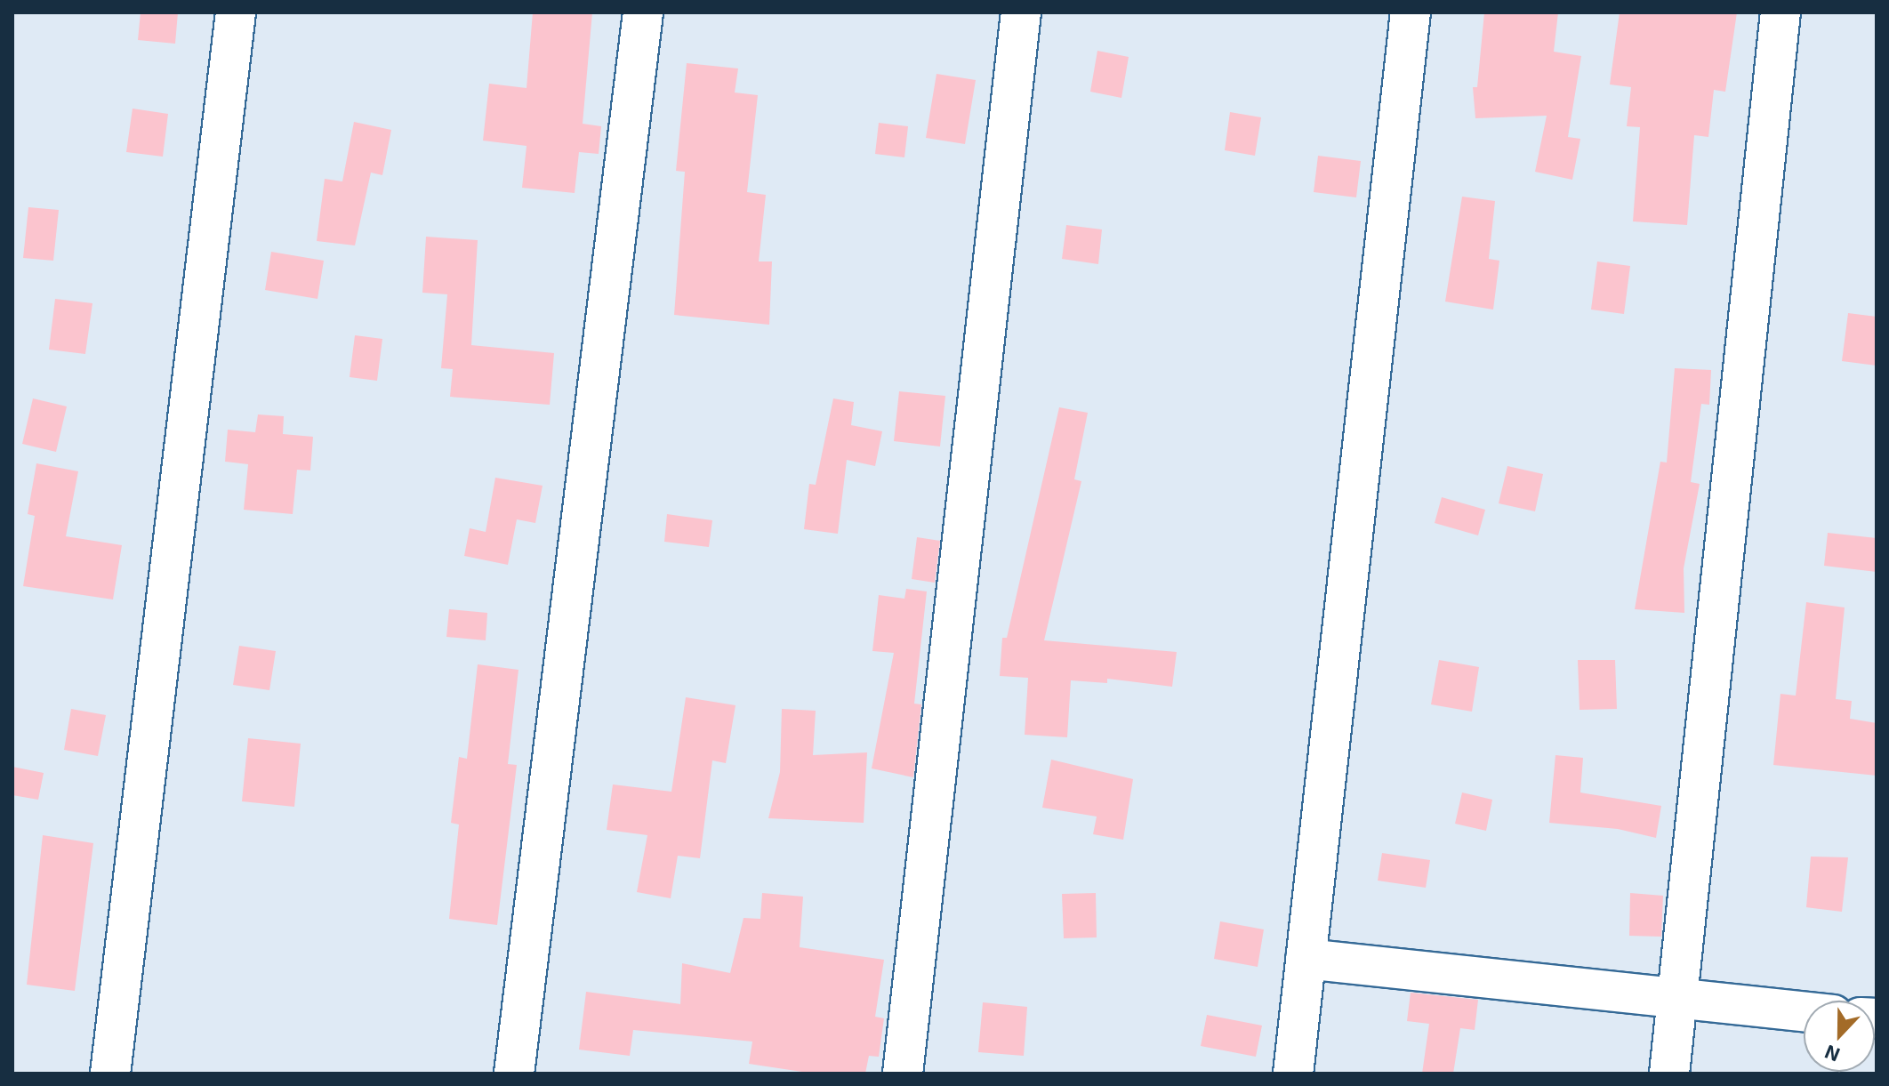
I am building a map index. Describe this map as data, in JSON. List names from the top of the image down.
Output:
{
  "north": "bottom"
}
